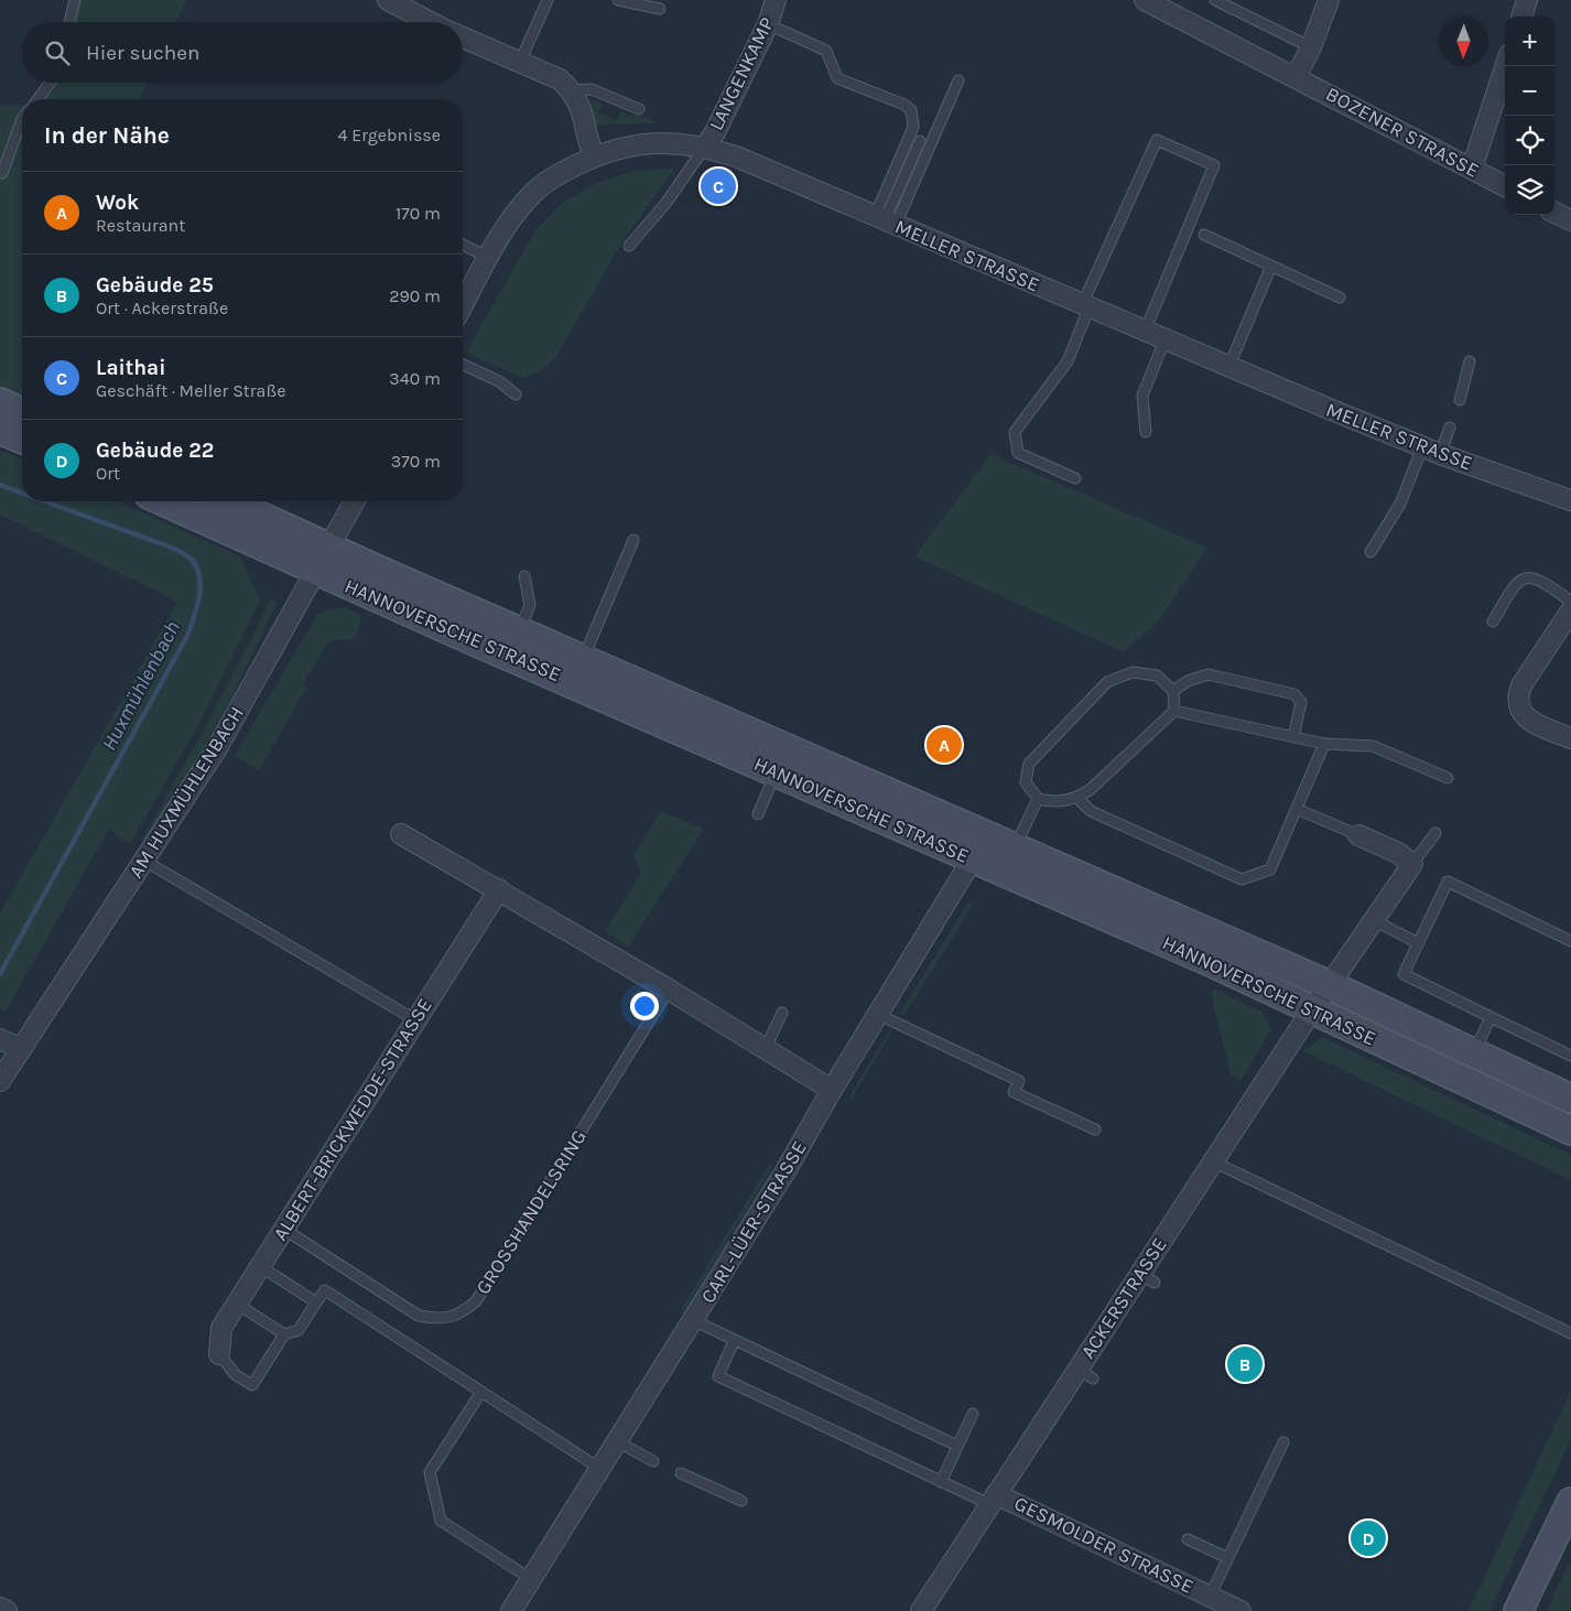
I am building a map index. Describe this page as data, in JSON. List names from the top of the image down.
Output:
{
  "streets": {
    "main road": ["HANNOVERSCHE STRASSE"],
    "street": [
      "LANGENKAMP",
      "BOZENER STRASSE",
      "MELLER STRASSE",
      "AM HUXMÜHLENBACH",
      "ALBERT-BRICKWEDDE-STRASSE",
      "CARL-LÜER-STRASSE",
      "ACKERSTRASSE",
      "GESMOLDER STRASSE"
    ],
    "lane": ["GROSSHANDELSRING"]
  },
  "crossings": [
    ["LANGENKAMP", "MELLER STRASSE"],
    ["HANNOVERSCHE STRASSE", "AM HUXMÜHLENBACH"],
    ["HANNOVERSCHE STRASSE", "CARL-LÜER-STRASSE"],
    ["HANNOVERSCHE STRASSE", "ACKERSTRASSE"],
    ["ALBERT-BRICKWEDDE-STRASSE", "GROSSHANDELSRING"],
    ["ACKERSTRASSE", "GESMOLDER STRASSE"]
  ],
  "water": ["Huxmühlenbach"],
  "north": "bottom",
  "page": {
    "map_buttons": ["+", "−"],
    "search": "Hier suchen",
    "heading": ["In der Nähe", "4 Ergebnisse"],
    "pins": [
      "C",
      "A",
      "B",
      "D"
    ],
    "list": [
      {
        "mark": "A",
        "name": "Wok",
        "note": "Restaurant",
        "value": "170 m"
      },
      {
        "mark": "B",
        "name": "Gebäude 25",
        "note": "Ort · Ackerstraße",
        "value": "290 m"
      },
      {
        "mark": "C",
        "name": "Laithai",
        "note": "Geschäft · Meller Straße",
        "value": "340 m"
      },
      {
        "mark": "D",
        "name": "Gebäude 22",
        "note": "Ort",
        "value": "370 m"
      }
    ]
  }
}
